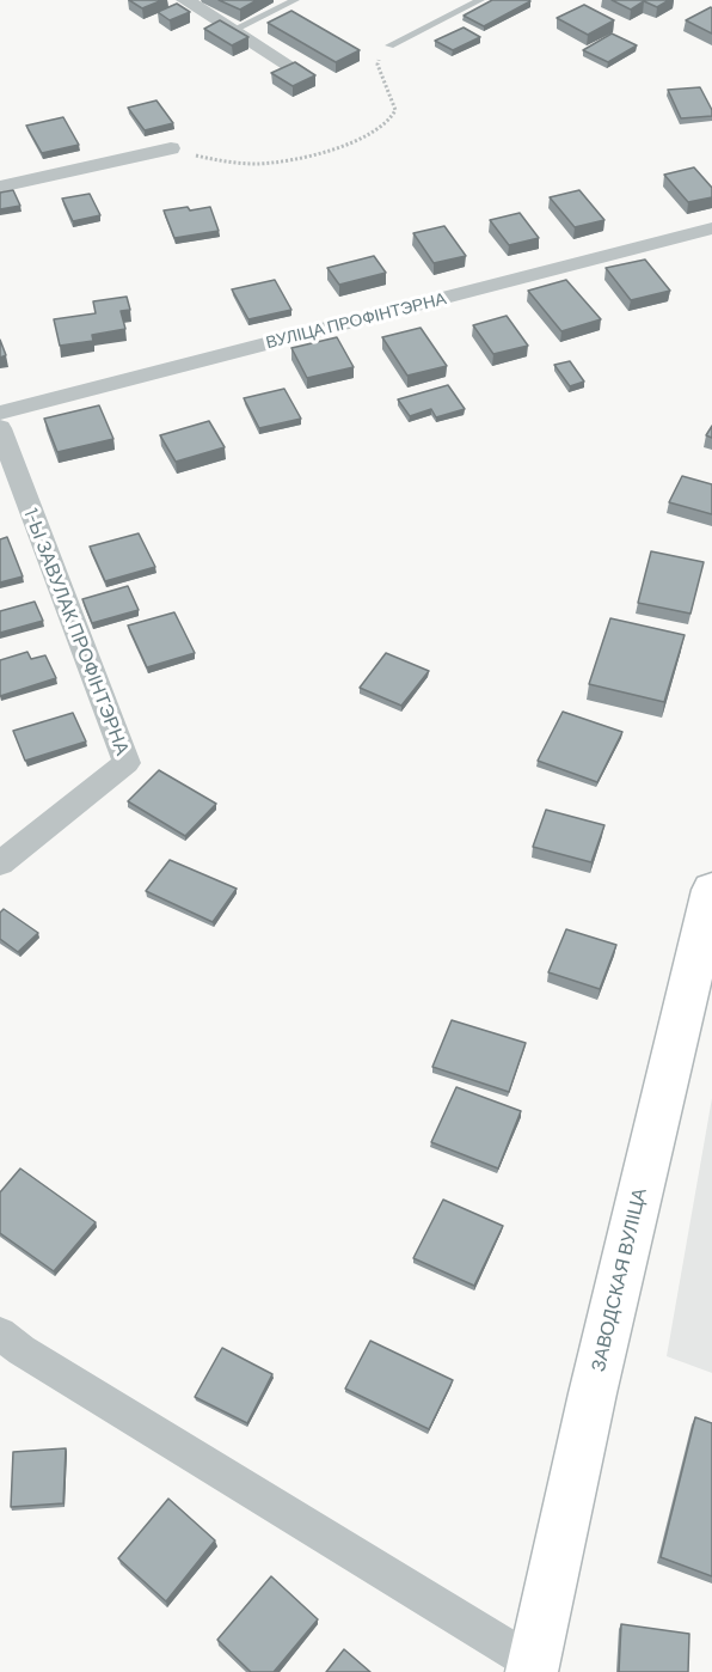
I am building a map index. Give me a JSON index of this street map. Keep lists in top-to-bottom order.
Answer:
{
  "streets": {
    "main road": ["ЗАВОДСКАЯ ВУЛІЦА"],
    "street": ["ВУЛІЦА ПРОФІНТЭРНА", "1-Ы ЗАВУЛАК ПРОФІНТЭРНА"]
  }
}
